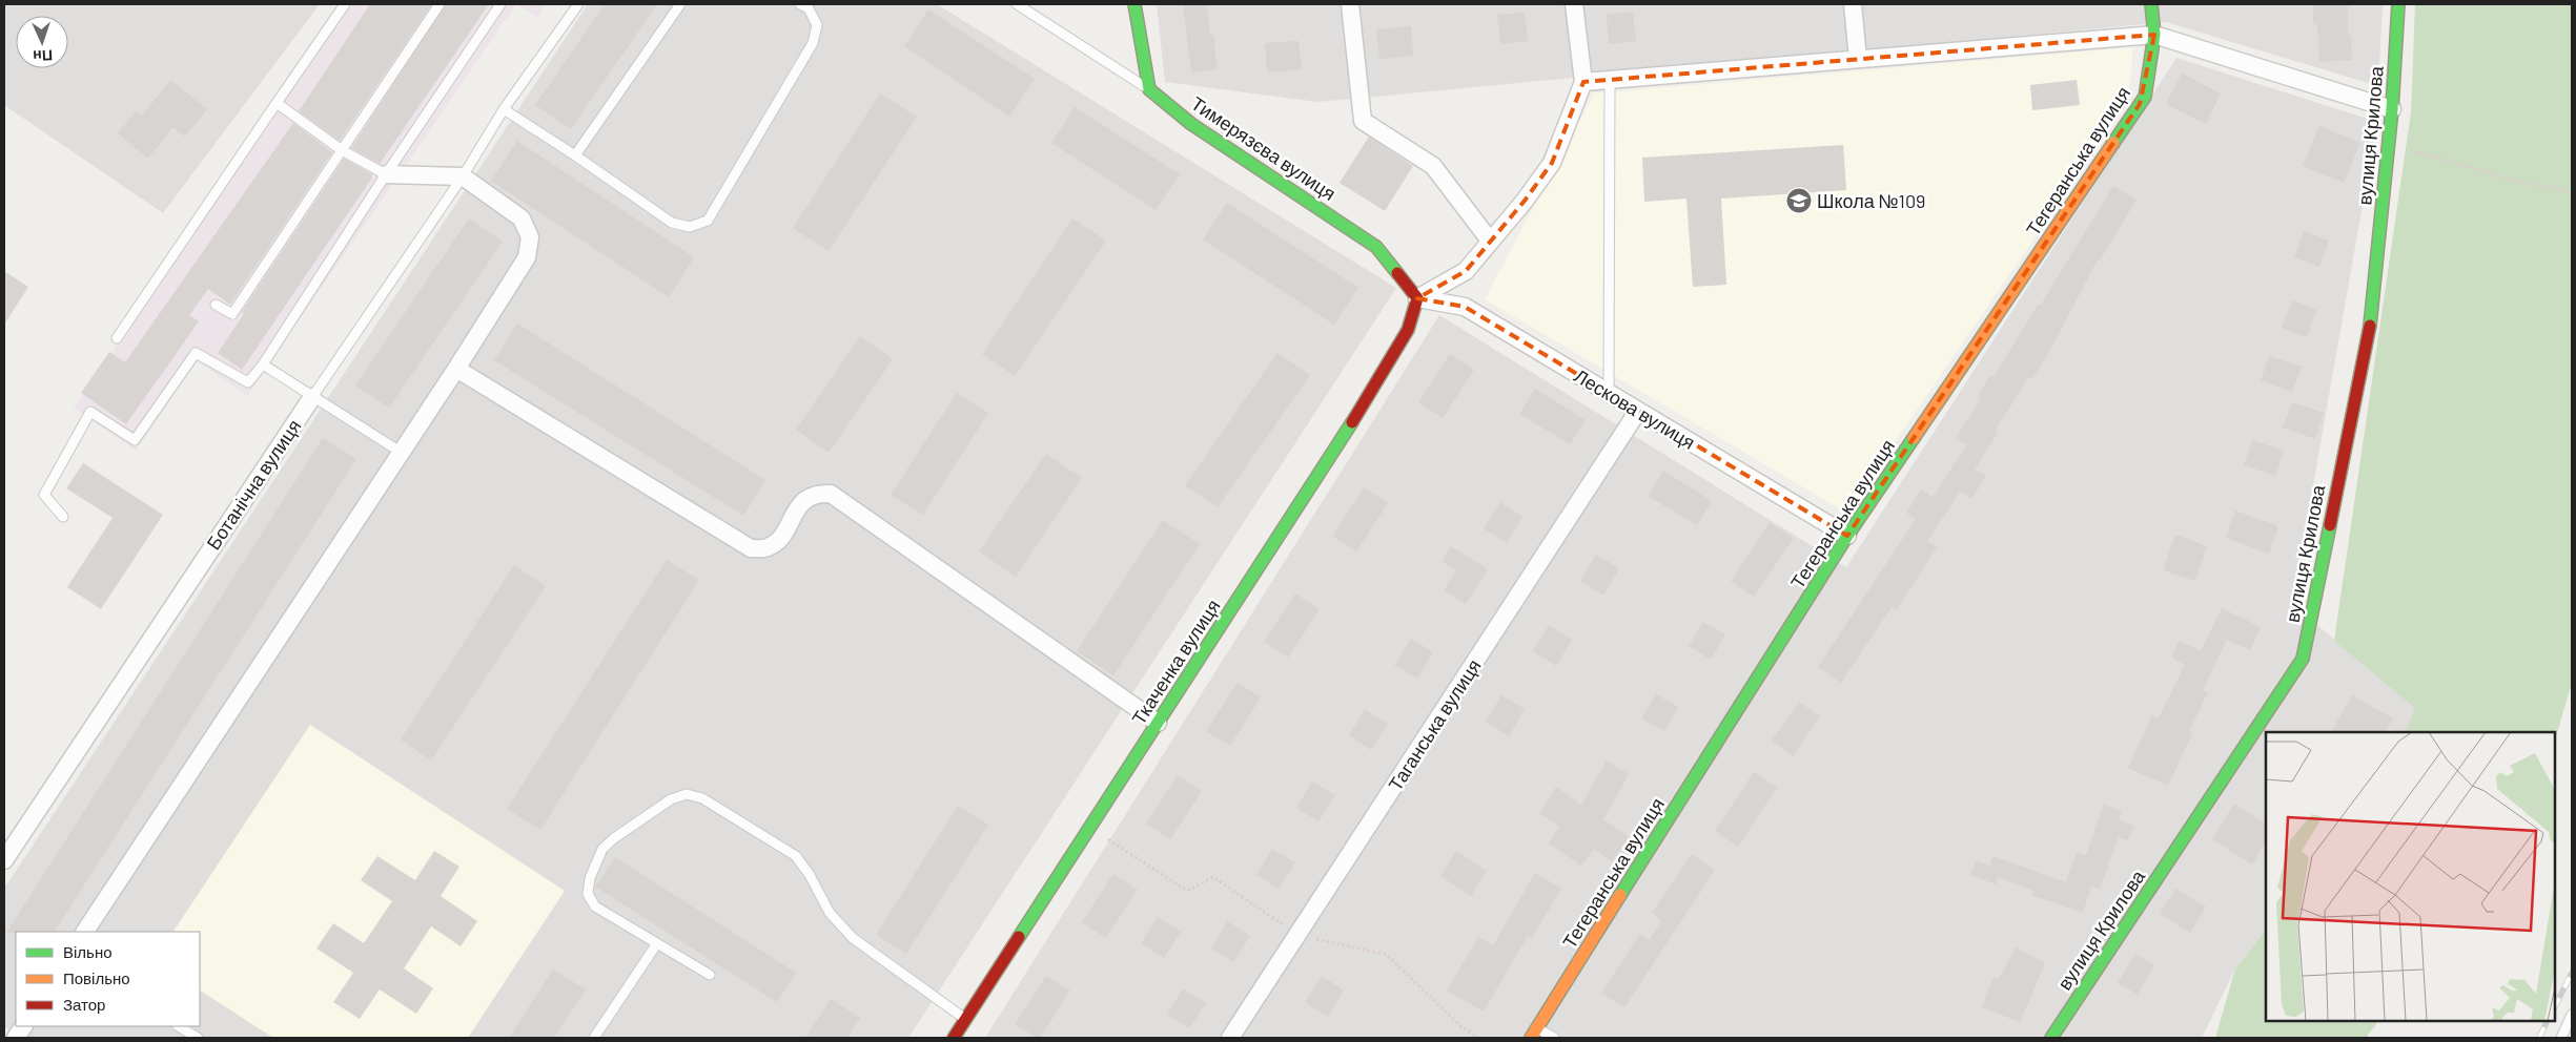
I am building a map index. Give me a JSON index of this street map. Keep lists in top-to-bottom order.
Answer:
{
  "streets": {
    "street": [
      "вулиця Крилова",
      "Тимерязєва вулиця",
      "Тегеранська вулиця",
      "Лескова вулиця",
      "Ботанічна вулиця",
      "Ткаченка вулиця",
      "Таганська вулиця"
    ]
  },
  "crossings": [
    ["Тимерязєва вулиця", "Лескова вулиця"],
    ["Тимерязєва вулиця", "Ткаченка вулиця"],
    ["Тегеранська вулиця", "Лескова вулиця"],
    ["Лескова вулиця", "Ткаченка вулиця"],
    ["Лескова вулиця", "Таганська вулиця"]
  ],
  "places": {
    "school or university": ["Школа №109"]
  },
  "legend": ["Вільно", "Повільно", "Затор"],
  "north": "bottom"
}
